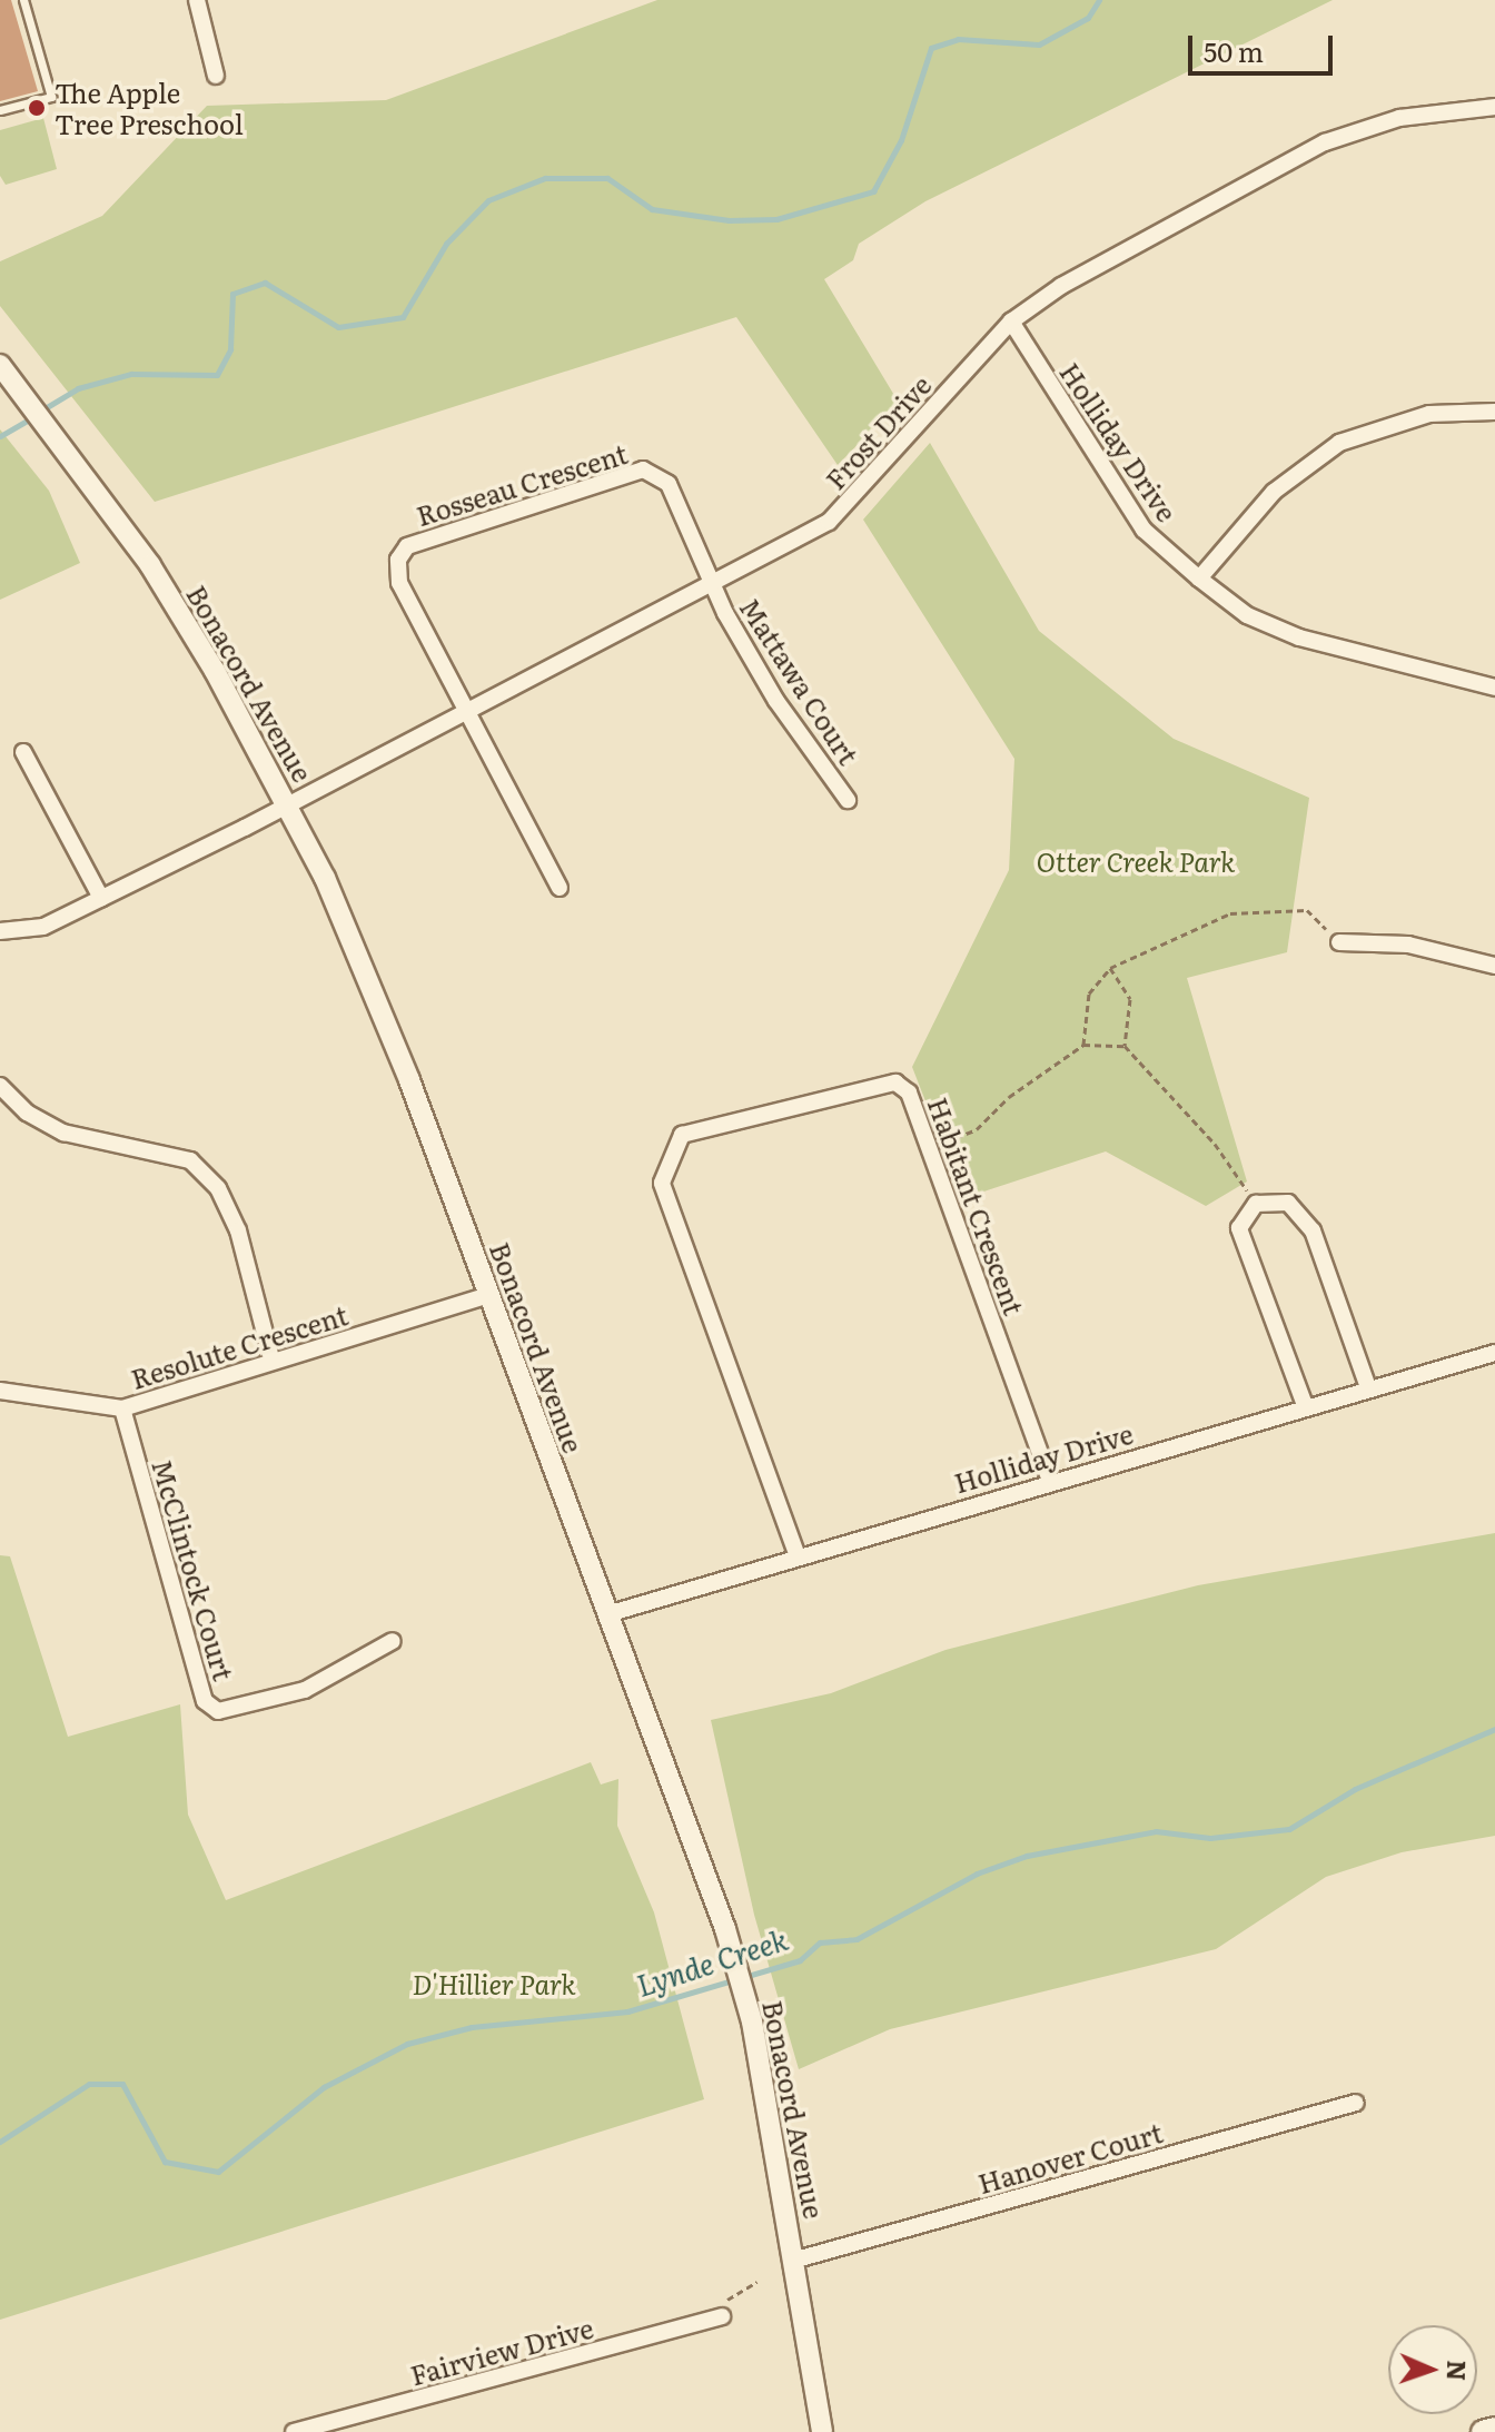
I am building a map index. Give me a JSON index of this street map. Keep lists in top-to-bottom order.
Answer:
{
  "streets": {
    "street": [
      "Frost Drive",
      "Holliday Drive",
      "Rosseau Crescent",
      "Mattawa Court",
      "Bonacord Avenue",
      "Habitant Crescent",
      "Resolute Crescent",
      "McClintock Court",
      "Hanover Court",
      "Fairview Drive"
    ]
  },
  "crossings": [
    ["Frost Drive", "Holliday Drive"],
    ["Frost Drive", "Rosseau Crescent"],
    ["Frost Drive", "Mattawa Court"],
    ["Frost Drive", "Bonacord Avenue"],
    ["Holliday Drive", "Bonacord Avenue"],
    ["Holliday Drive", "Habitant Crescent"],
    ["Rosseau Crescent", "Mattawa Court"],
    ["Bonacord Avenue", "Resolute Crescent"],
    ["Bonacord Avenue", "Hanover Court"],
    ["Resolute Crescent", "McClintock Court"]
  ],
  "water": ["Lynde Creek"],
  "parks": ["Otter Creek Park", "D'Hillier Park"],
  "places": ["The Apple Tree Preschool"],
  "scale_bar": "50 m",
  "north": "right"
}
